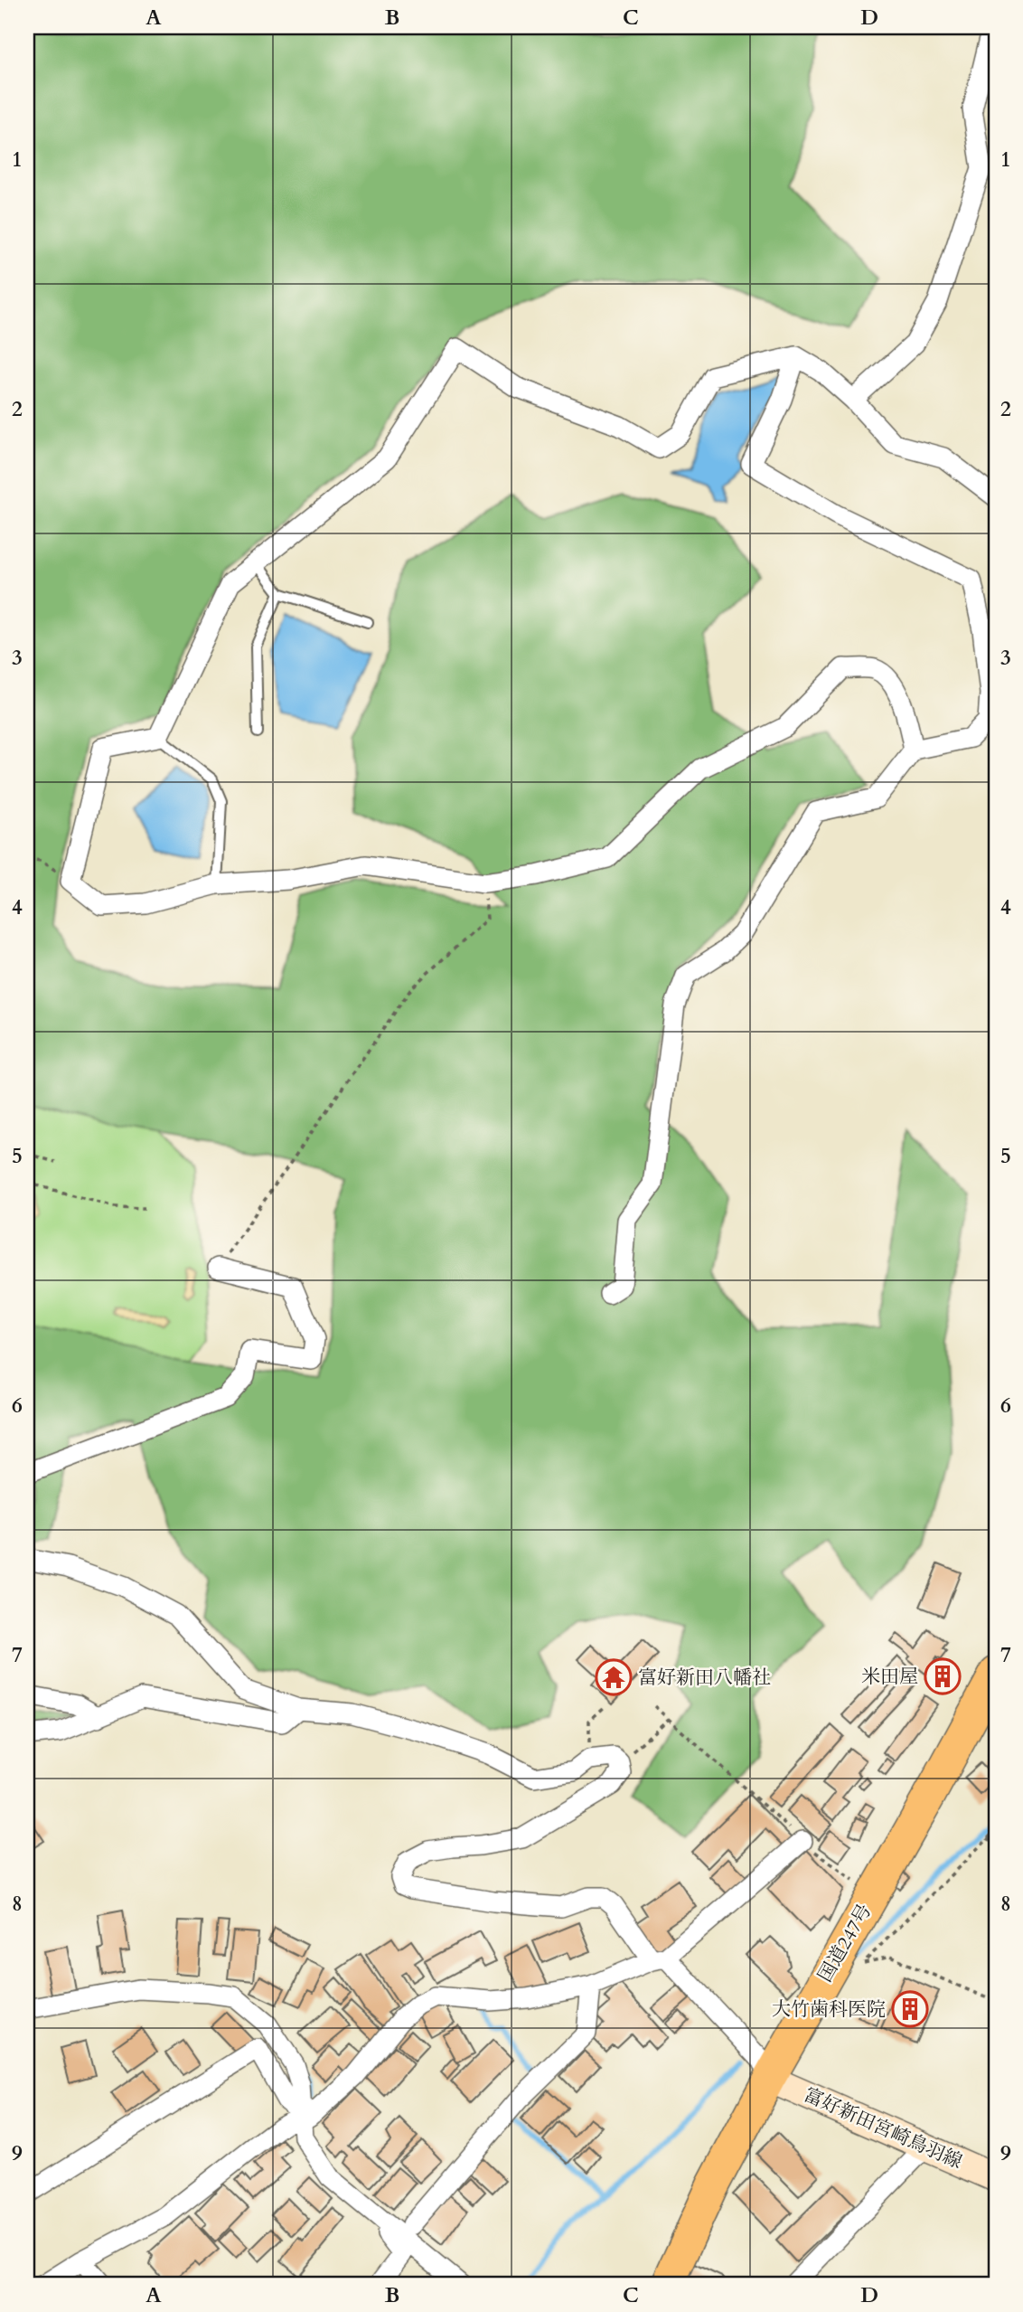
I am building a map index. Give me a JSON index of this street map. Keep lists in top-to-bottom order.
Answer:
{
  "streets": {
    "highway": ["国道247号"],
    "main road": ["富好新田宮崎鳥羽線"]
  },
  "crossings": [
    ["国道247号", "富好新田宮崎鳥羽線"]
  ],
  "places": {
    "building": ["米田屋", "大竹歯科医院"],
    "temple": ["富好新田八幡社"]
  },
  "grid": {
    "columns": [
      "A",
      "B",
      "C",
      "D"
    ],
    "rows": [
      "1",
      "2",
      "3",
      "4",
      "5",
      "6",
      "7",
      "8",
      "9"
    ]
  }
}
